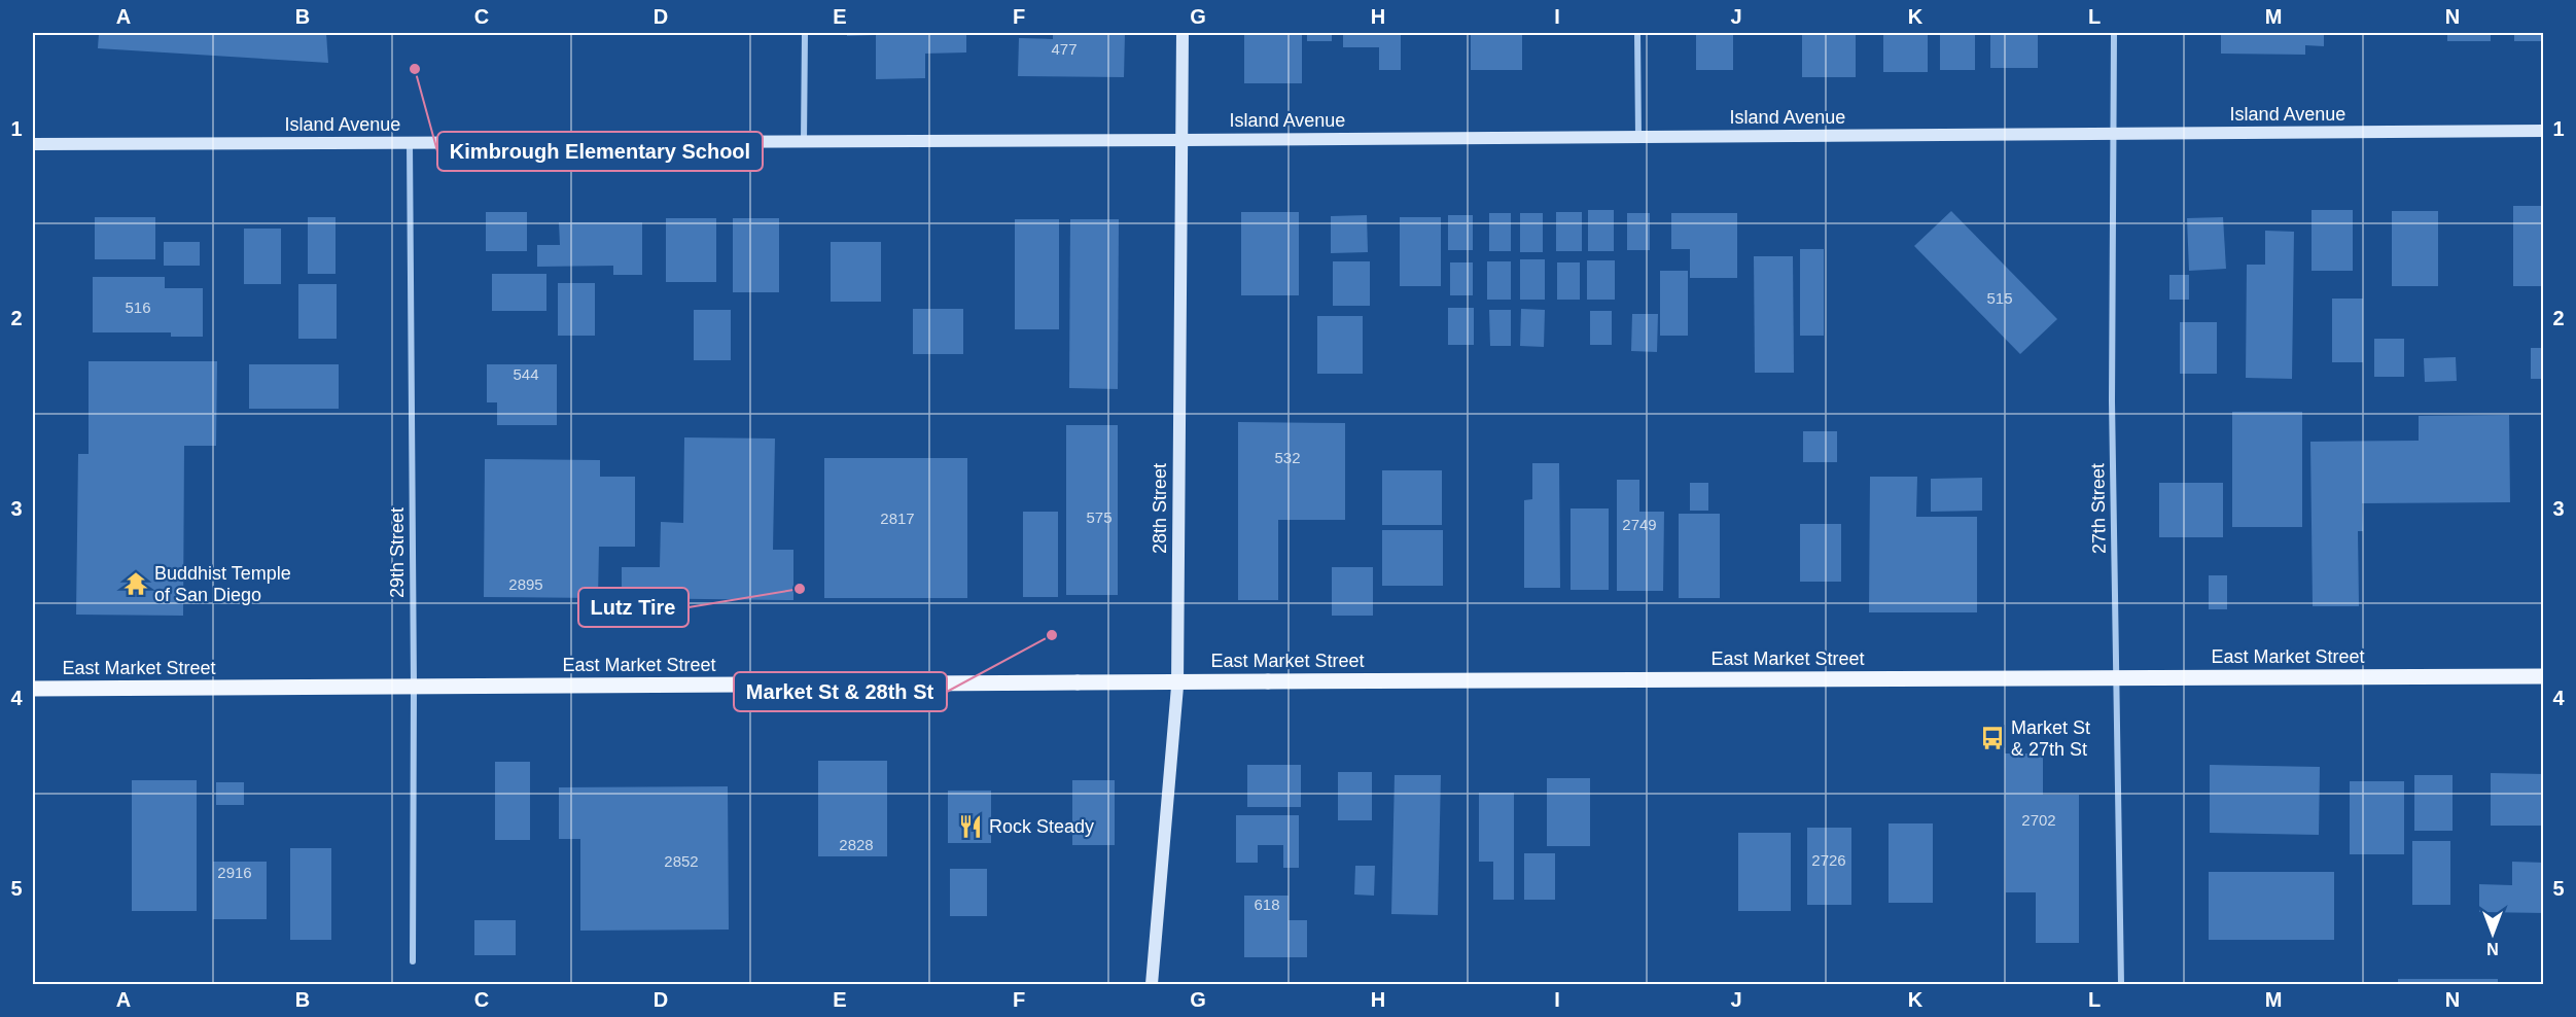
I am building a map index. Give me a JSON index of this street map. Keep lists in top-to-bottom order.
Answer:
{
  "streets": {
    "main road": ["East Market Street"],
    "street": [
      "Island Avenue",
      "28th Street",
      "27th Street",
      "29th Street"
    ]
  },
  "crossings": [
    ["Island Avenue", "28th Street"],
    ["Island Avenue", "27th Street"],
    ["Island Avenue", "29th Street"],
    ["27th Street", "East Market Street"],
    ["29th Street", "East Market Street"]
  ],
  "places": {
    "other": ["Kimbrough Elementary School", "Lutz Tire", "Market St & 28th St"],
    "temple": ["Buddhist Temple of San Diego"],
    "bus stop": ["Market St & 27th St"],
    "restaurant": ["Rock Steady"]
  },
  "house_numbers": [
    "477",
    "515",
    "516",
    "544",
    "532",
    "575",
    "2817",
    "2749",
    "2895",
    "2702",
    "2828",
    "2726",
    "2852",
    "2916",
    "618"
  ],
  "north": "bottom",
  "grid": {
    "columns": [
      "A",
      "B",
      "C",
      "D",
      "E",
      "F",
      "G",
      "H",
      "I",
      "J",
      "K",
      "L",
      "M",
      "N"
    ],
    "rows": [
      "1",
      "2",
      "3",
      "4",
      "5"
    ]
  }
}
